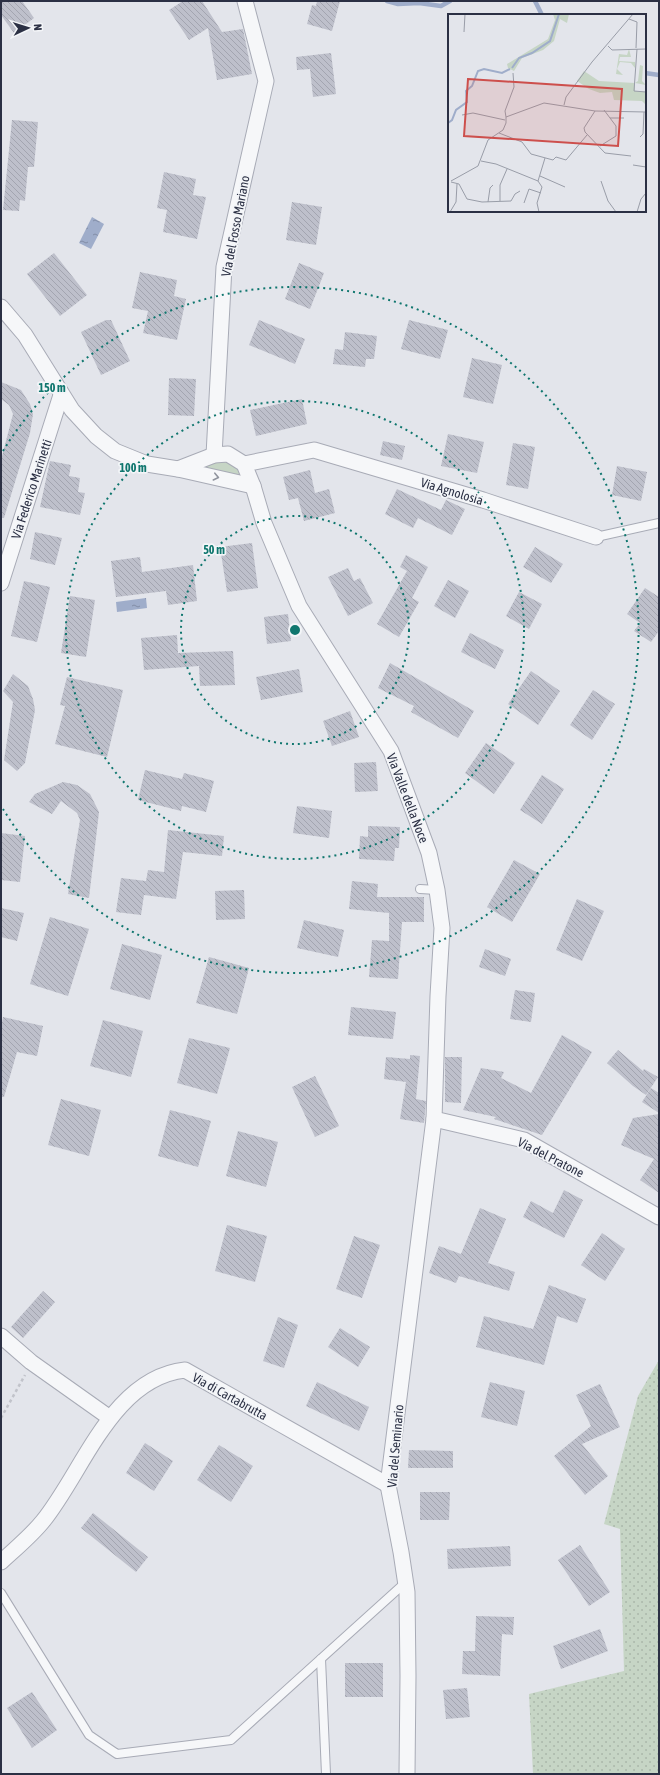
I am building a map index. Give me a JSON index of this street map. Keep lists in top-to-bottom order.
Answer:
{
  "streets": {
    "street": [
      "Via del Fosso Mariano",
      "Via Federico Marinetti",
      "Via Agnolosia",
      "Via Valle della Noce",
      "Via del Pratone",
      "Via di Cartabrutta",
      "Via del Seminario"
    ]
  },
  "crossings": [
    ["Via Agnolosia", "Via Valle della Noce"],
    ["Via Valle della Noce", "Via del Pratone"],
    ["Via Valle della Noce", "Via del Seminario"],
    ["Via del Pratone", "Via del Seminario"],
    ["Via di Cartabrutta", "Via del Seminario"]
  ],
  "north": "right",
  "rings": ["150 m", "100 m", "50 m"]
}
